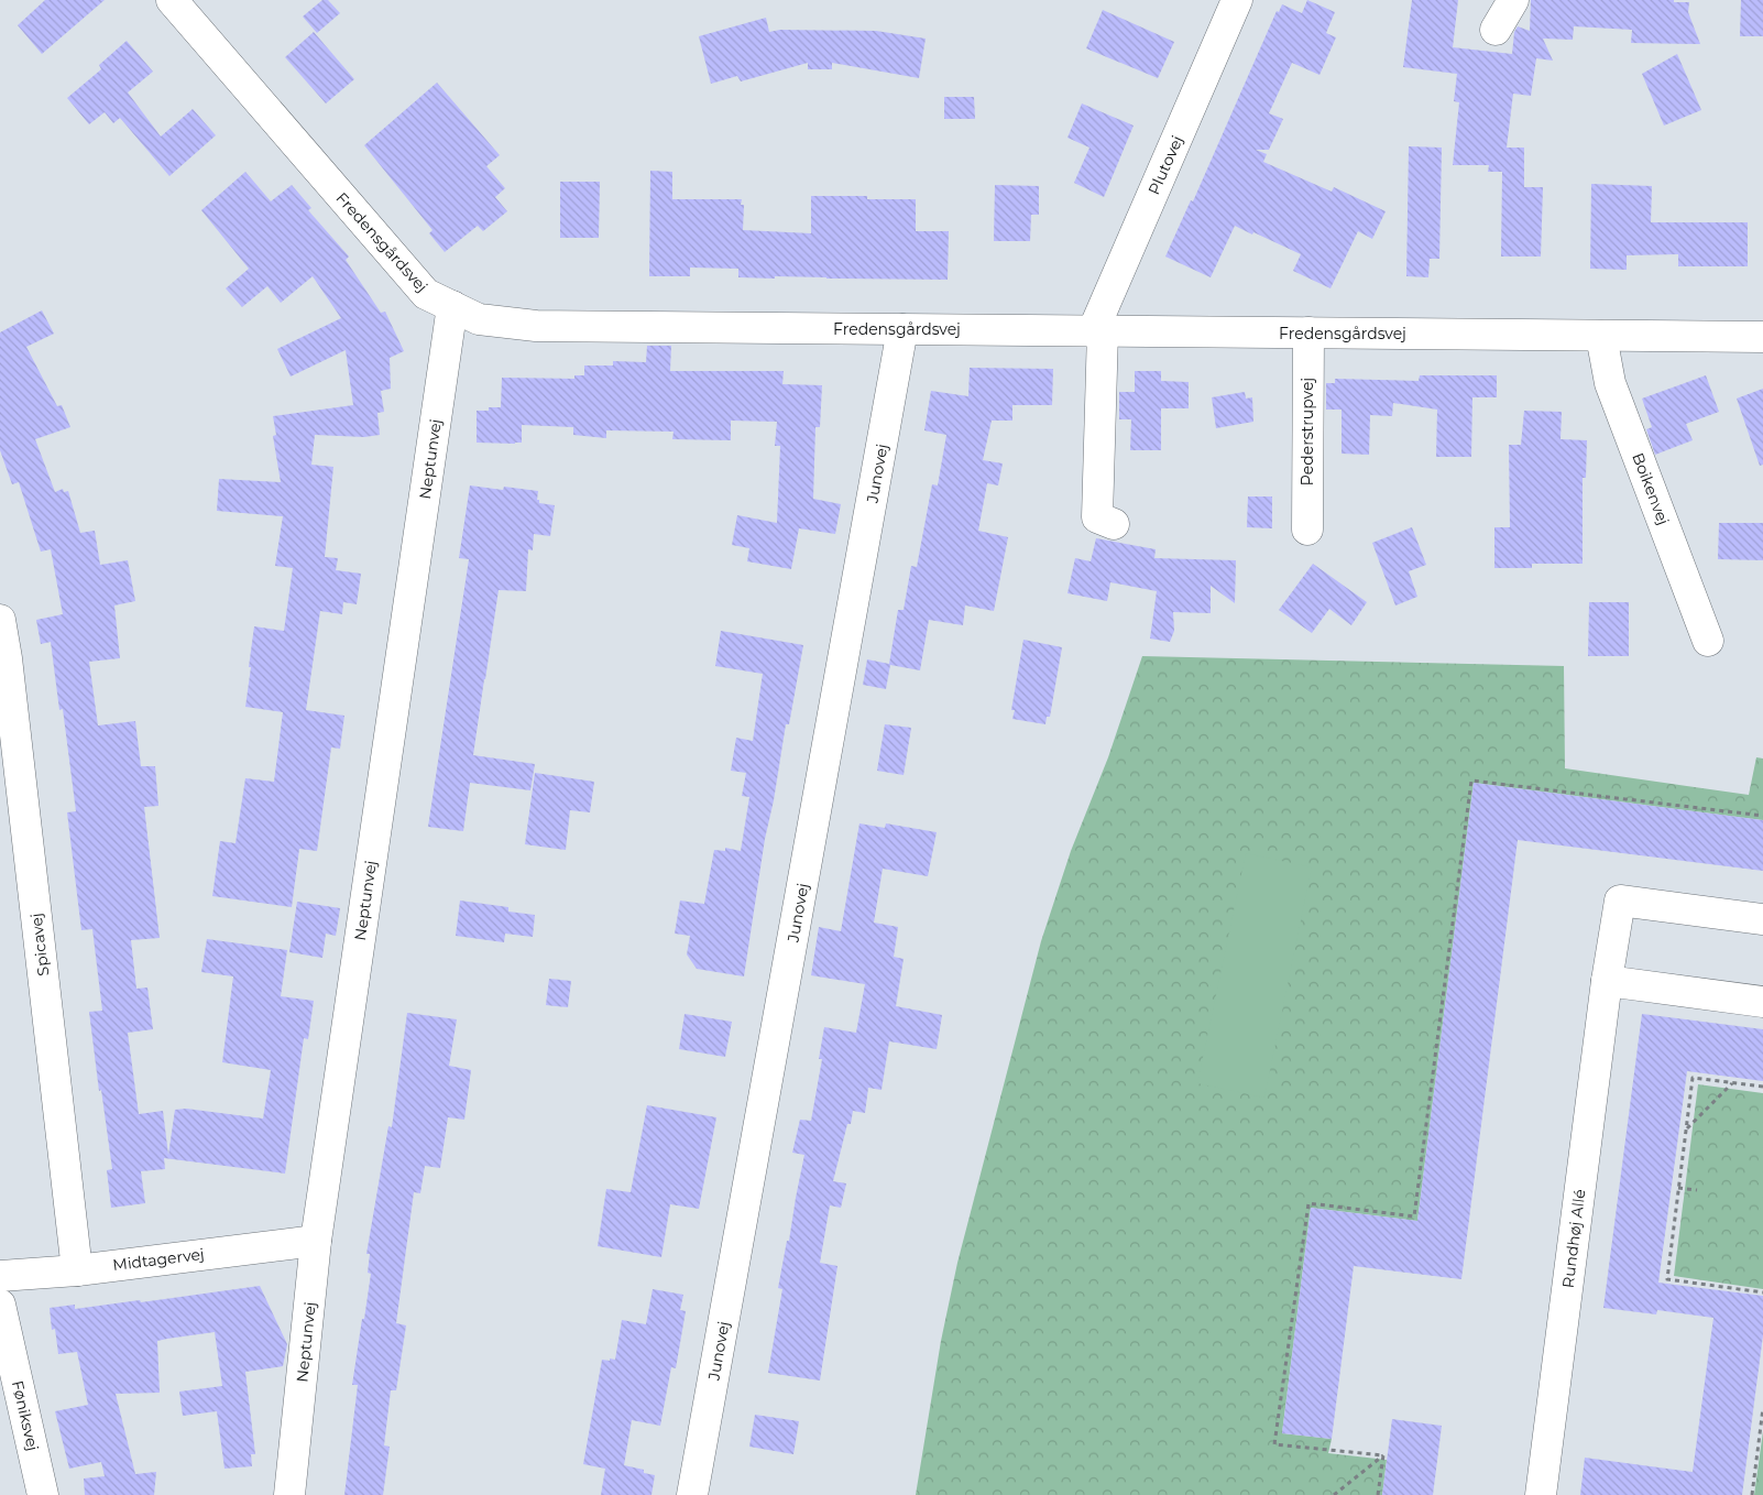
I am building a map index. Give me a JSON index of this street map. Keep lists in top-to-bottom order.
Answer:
{
  "streets": {
    "street": [
      "Plutovej",
      "Fredensgårdsvej",
      "Pederstrupvej",
      "Neptunvej",
      "Junovej",
      "Boikenvej",
      "Spicavej",
      "Rundhøj Allé",
      "Midtagervej",
      "Føniksvej"
    ]
  },
  "crossings": [
    ["Plutovej", "Fredensgårdsvej"],
    ["Fredensgårdsvej", "Pederstrupvej"],
    ["Fredensgårdsvej", "Neptunvej"],
    ["Fredensgårdsvej", "Junovej"],
    ["Fredensgårdsvej", "Boikenvej"],
    ["Neptunvej", "Midtagervej"],
    ["Spicavej", "Midtagervej"]
  ]
}
